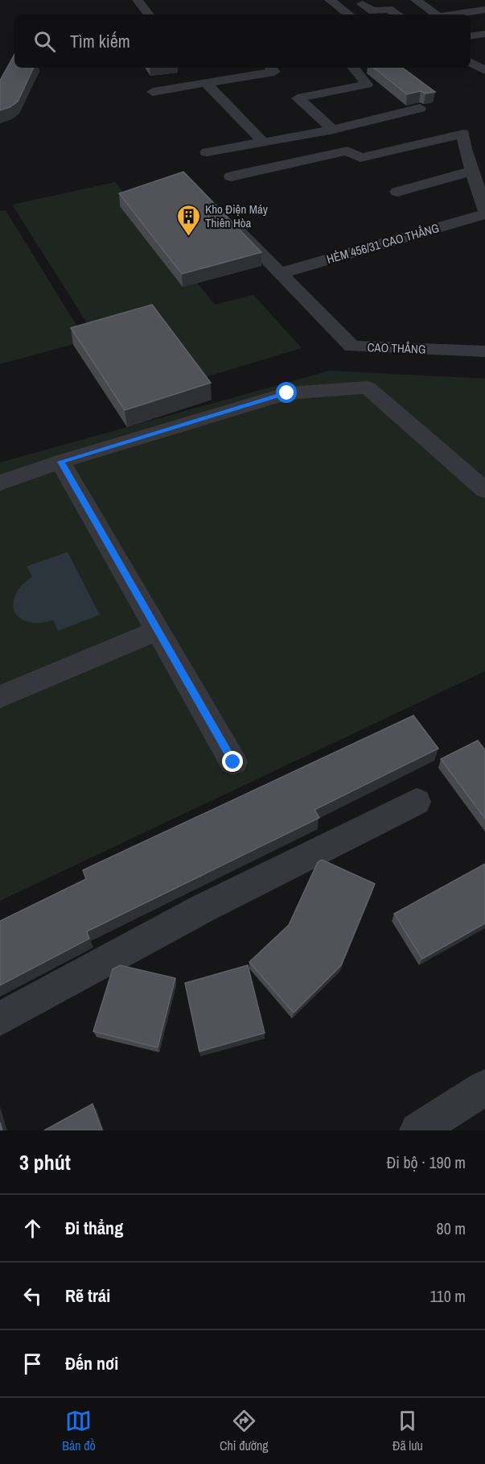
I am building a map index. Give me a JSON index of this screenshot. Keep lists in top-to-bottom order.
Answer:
{
  "streets": {
    "street": ["HẺM 456/31 CAO THẮNG", "CAO THẮNG"]
  },
  "crossings": [
    ["HẺM 456/31 CAO THẮNG", "CAO THẮNG"]
  ],
  "places": {
    "building": ["Kho Điện Máy Thiên Hòa"]
  },
  "page": {
    "search": "Tìm kiếm",
    "heading": ["3 phút", "Đi bộ · 190 m"],
    "list": [
      ["Đi thẳng", "80 m"],
      ["Rẽ trái", "110 m"],
      "Đến nơi"
    ],
    "nav": ["Bản đồ", "Chỉ đường", "Đã lưu"]
  }
}
